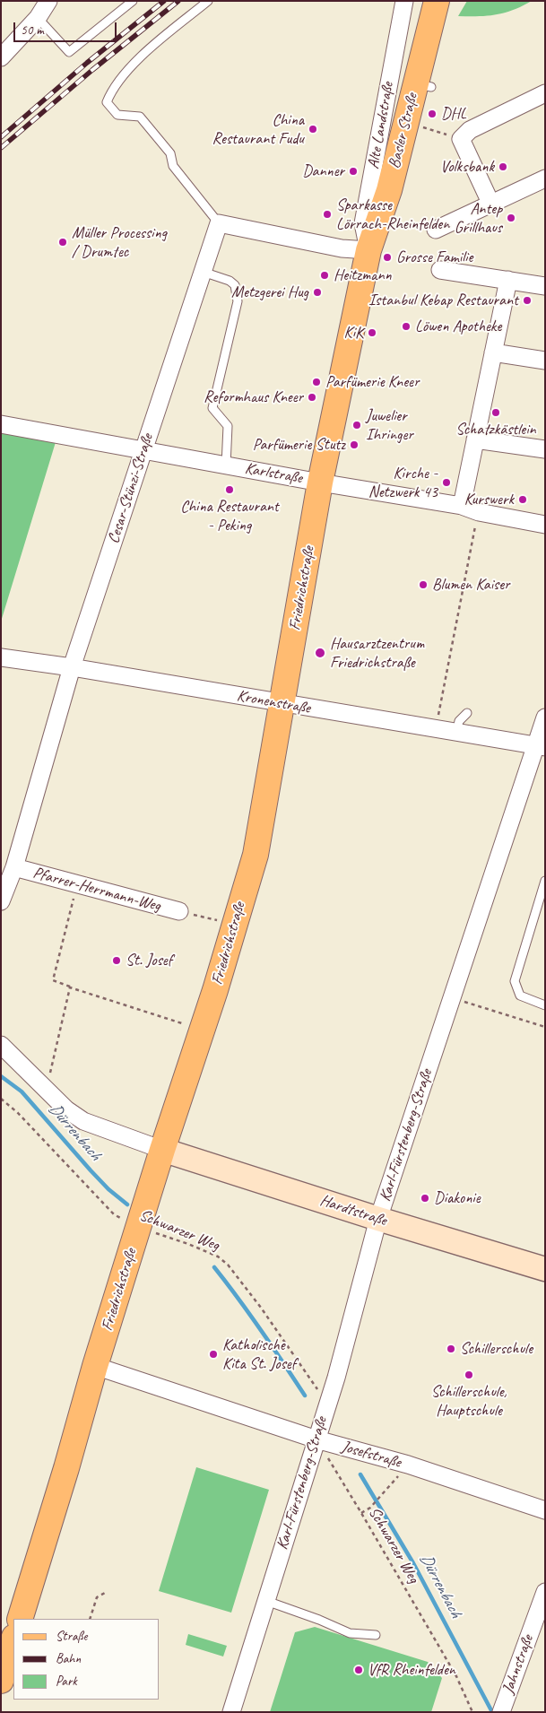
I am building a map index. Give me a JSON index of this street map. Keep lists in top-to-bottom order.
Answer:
{
  "streets": {
    "main road": ["Basler Straße", "Friedrichstraße"],
    "street": [
      "Alte Landstraße",
      "Karlstraße",
      "Cesar-Stünzi-Straße",
      "Kronenstraße",
      "Pfarrer-Herrmann-Weg",
      "Karl-Fürstenberg-Straße",
      "Hardtstraße",
      "Josefstraße",
      "Jahnstraße"
    ],
    "path": ["Schwarzer Weg"]
  },
  "crossings": [
    ["Alte Landstraße", "Basler Straße"],
    ["Alte Landstraße", "Friedrichstraße"],
    ["Basler Straße", "Friedrichstraße"],
    ["Karlstraße", "Cesar-Stünzi-Straße"],
    ["Karlstraße", "Friedrichstraße"],
    ["Cesar-Stünzi-Straße", "Kronenstraße"],
    ["Cesar-Stünzi-Straße", "Pfarrer-Herrmann-Weg"],
    ["Friedrichstraße", "Kronenstraße"],
    ["Friedrichstraße", "Hardtstraße"],
    ["Friedrichstraße", "Schwarzer Weg"],
    ["Friedrichstraße", "Josefstraße"],
    ["Kronenstraße", "Karl-Fürstenberg-Straße"],
    ["Karl-Fürstenberg-Straße", "Hardtstraße"],
    ["Karl-Fürstenberg-Straße", "Schwarzer Weg"],
    ["Karl-Fürstenberg-Straße", "Josefstraße"],
    ["Schwarzer Weg", "Josefstraße"]
  ],
  "water": ["Dürrenbach"],
  "places": [
    "DHL",
    "China Restaurant Fudu",
    "Volksbank",
    "Danner",
    "Sparkasse Lörrach-Rheinfelden",
    "Antep Grillhaus",
    "Müller Processing / Drumtec",
    "Grosse Familie",
    "Heitzmann",
    "Metzgerei Hug",
    "Istanbul Kebap Restaurant",
    "Löwen Apotheke",
    "KiK",
    "Parfümerie Kneer",
    "Reformhaus Kneer",
    "Schatzkästlein",
    "Juwelier Ihringer",
    "Parfümerie Stutz",
    "Kirche - Netzwerk 43",
    "China Restaurant - Peking",
    "Kurswerk",
    "Blumen Kaiser",
    "Hausarztzentrum Friedrichstraße",
    "St. Josef",
    "Diakonie",
    "Schillerschule",
    "Katholische Kita St. Josef",
    "Schillerschule, Hauptschule",
    "VfR Rheinfelden"
  ],
  "legend": ["Straße", "Bahn", "Park"],
  "scale_bar": "50 m"
}
